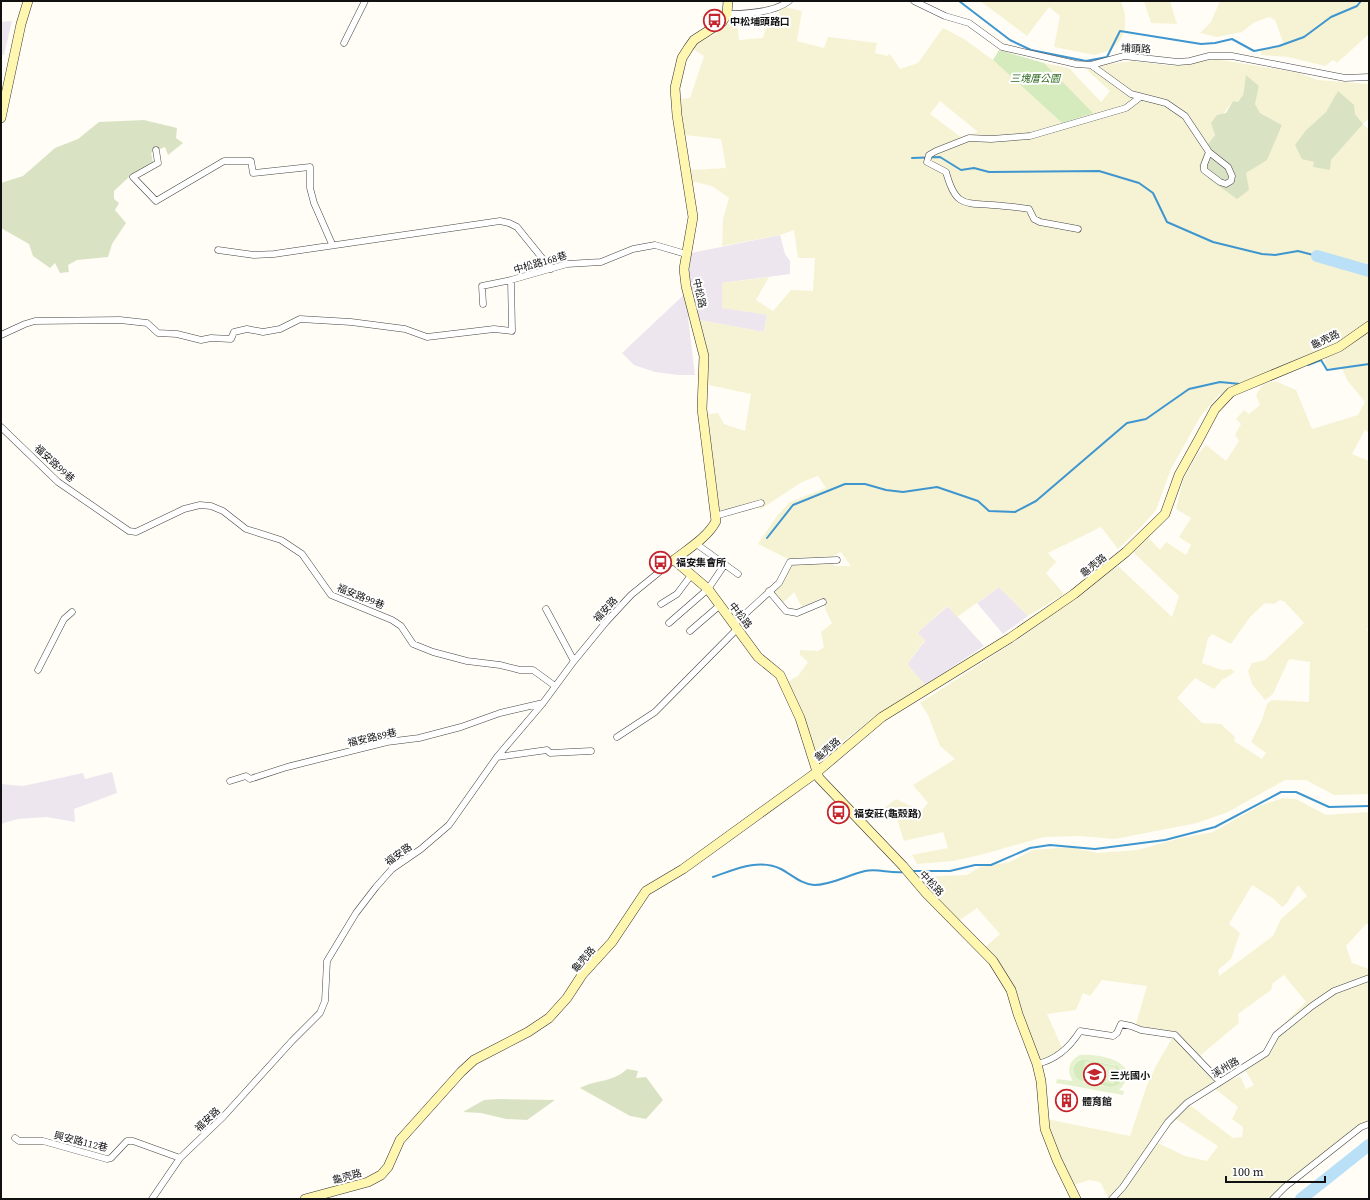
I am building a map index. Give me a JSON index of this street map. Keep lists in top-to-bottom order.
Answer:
{
  "streets": {
    "street": [
      "埔頭路",
      "中松路168巷",
      "中松路",
      "龜壳路",
      "福安路99巷",
      "福安路",
      "福安路89巷",
      "溪州路",
      "興安路112巷"
    ]
  },
  "crossings": [
    ["中松路168巷", "中松路"],
    ["中松路", "龜壳路"],
    ["中松路", "福安路"],
    ["福安路99巷", "福安路"],
    ["福安路", "福安路89巷"],
    ["福安路", "興安路112巷"]
  ],
  "parks": ["三塊厝公園"],
  "places": {
    "bus stop": ["中松埔頭路口", "福安集會所", "福安莊(龜殼路)"],
    "school or university": ["三光國小"],
    "building": ["體育館"]
  },
  "scale_bar": "100 m"
}
